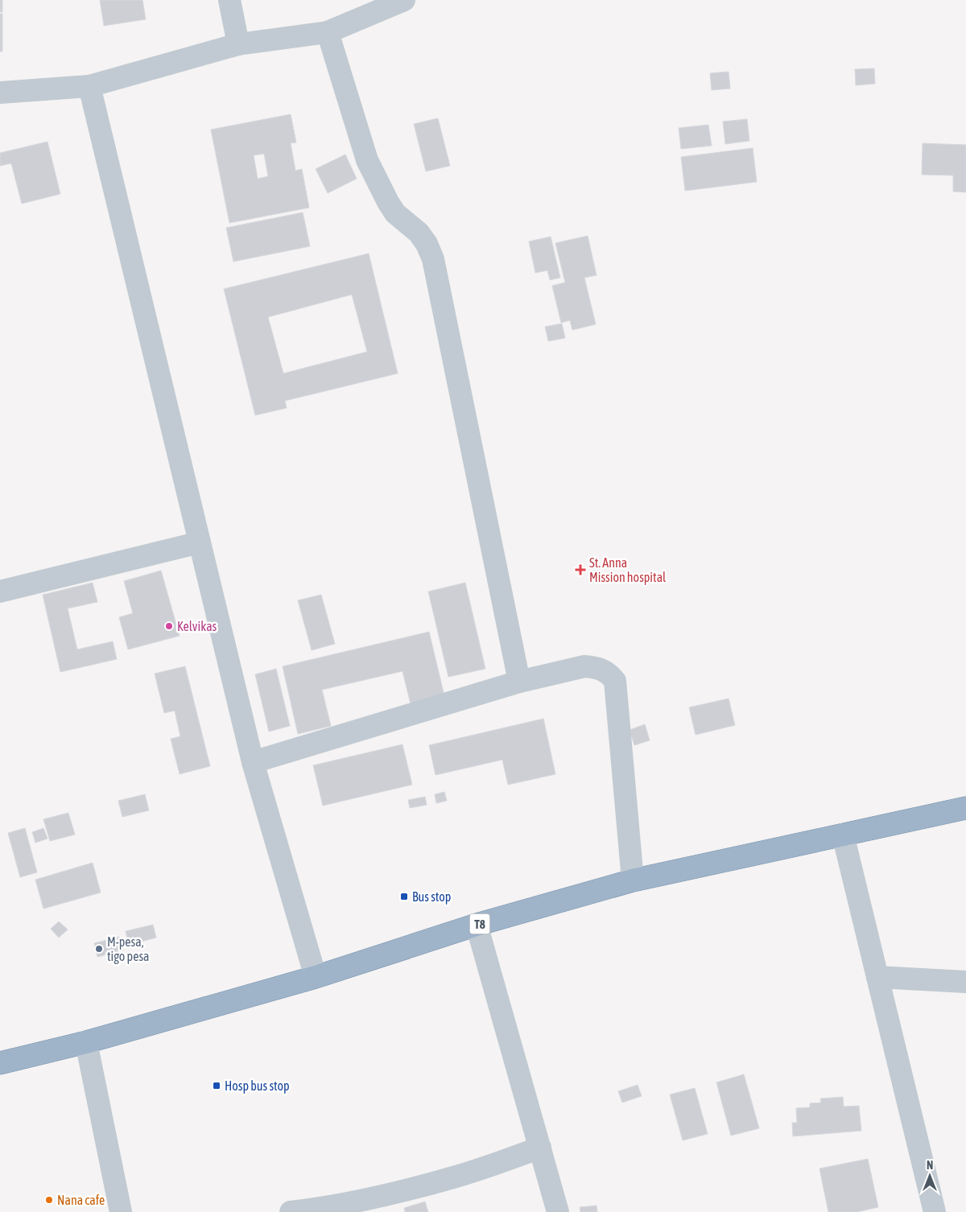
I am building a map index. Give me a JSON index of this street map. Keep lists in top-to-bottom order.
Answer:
{
  "streets": {
    "highway": ["T8"]
  },
  "places": {
    "health": ["St. Anna Mission hospital"],
    "other": ["Kelvikas", "M-pesa, tigo pesa", "Nana cafe"],
    "transit": ["Bus stop", "Hosp bus stop"]
  },
  "north": "top"
}
